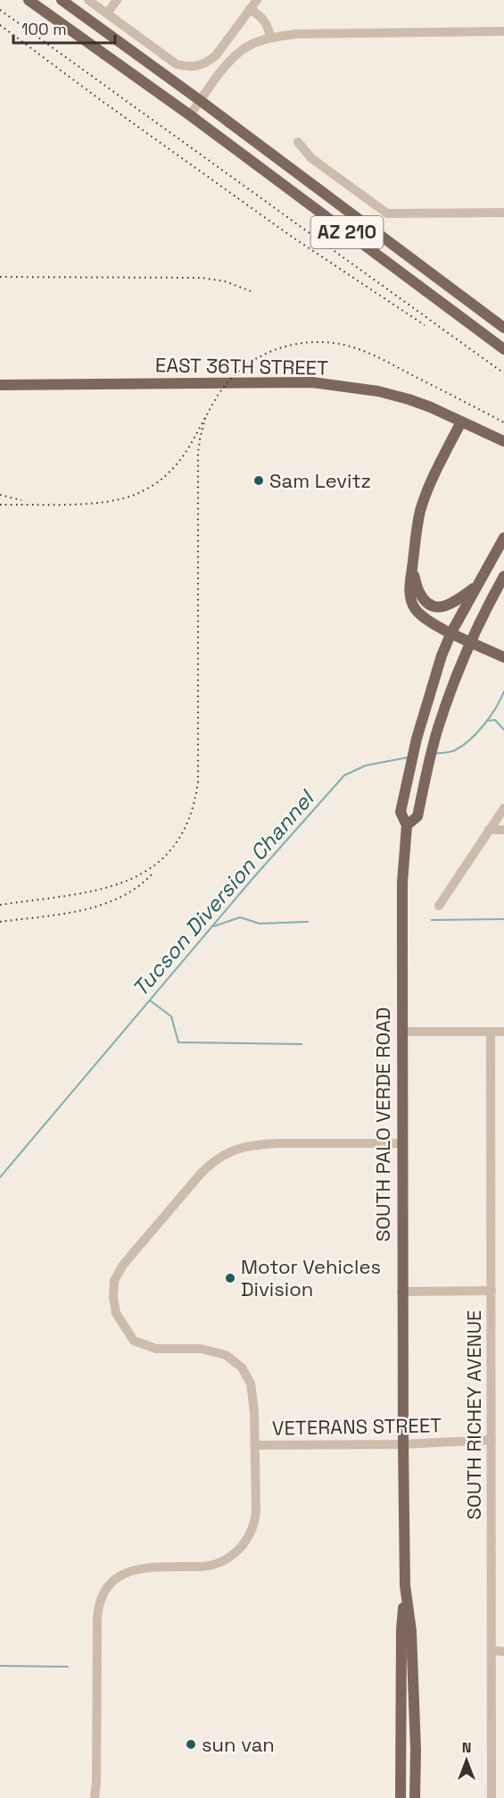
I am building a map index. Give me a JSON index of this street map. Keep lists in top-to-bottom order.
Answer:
{
  "streets": {
    "main road": ["AZ 210", "EAST 36TH STREET", "SOUTH PALO VERDE ROAD"],
    "street": ["SOUTH RICHEY AVENUE", "VETERANS STREET"]
  },
  "crossings": [
    ["SOUTH PALO VERDE ROAD", "VETERANS STREET"],
    ["SOUTH RICHEY AVENUE", "VETERANS STREET"]
  ],
  "water": ["Tucson Diversion Channel"],
  "places": ["Sam Levitz", "Motor Vehicles Division", "sun van"],
  "scale_bar": "100 m",
  "north": "top"
}
